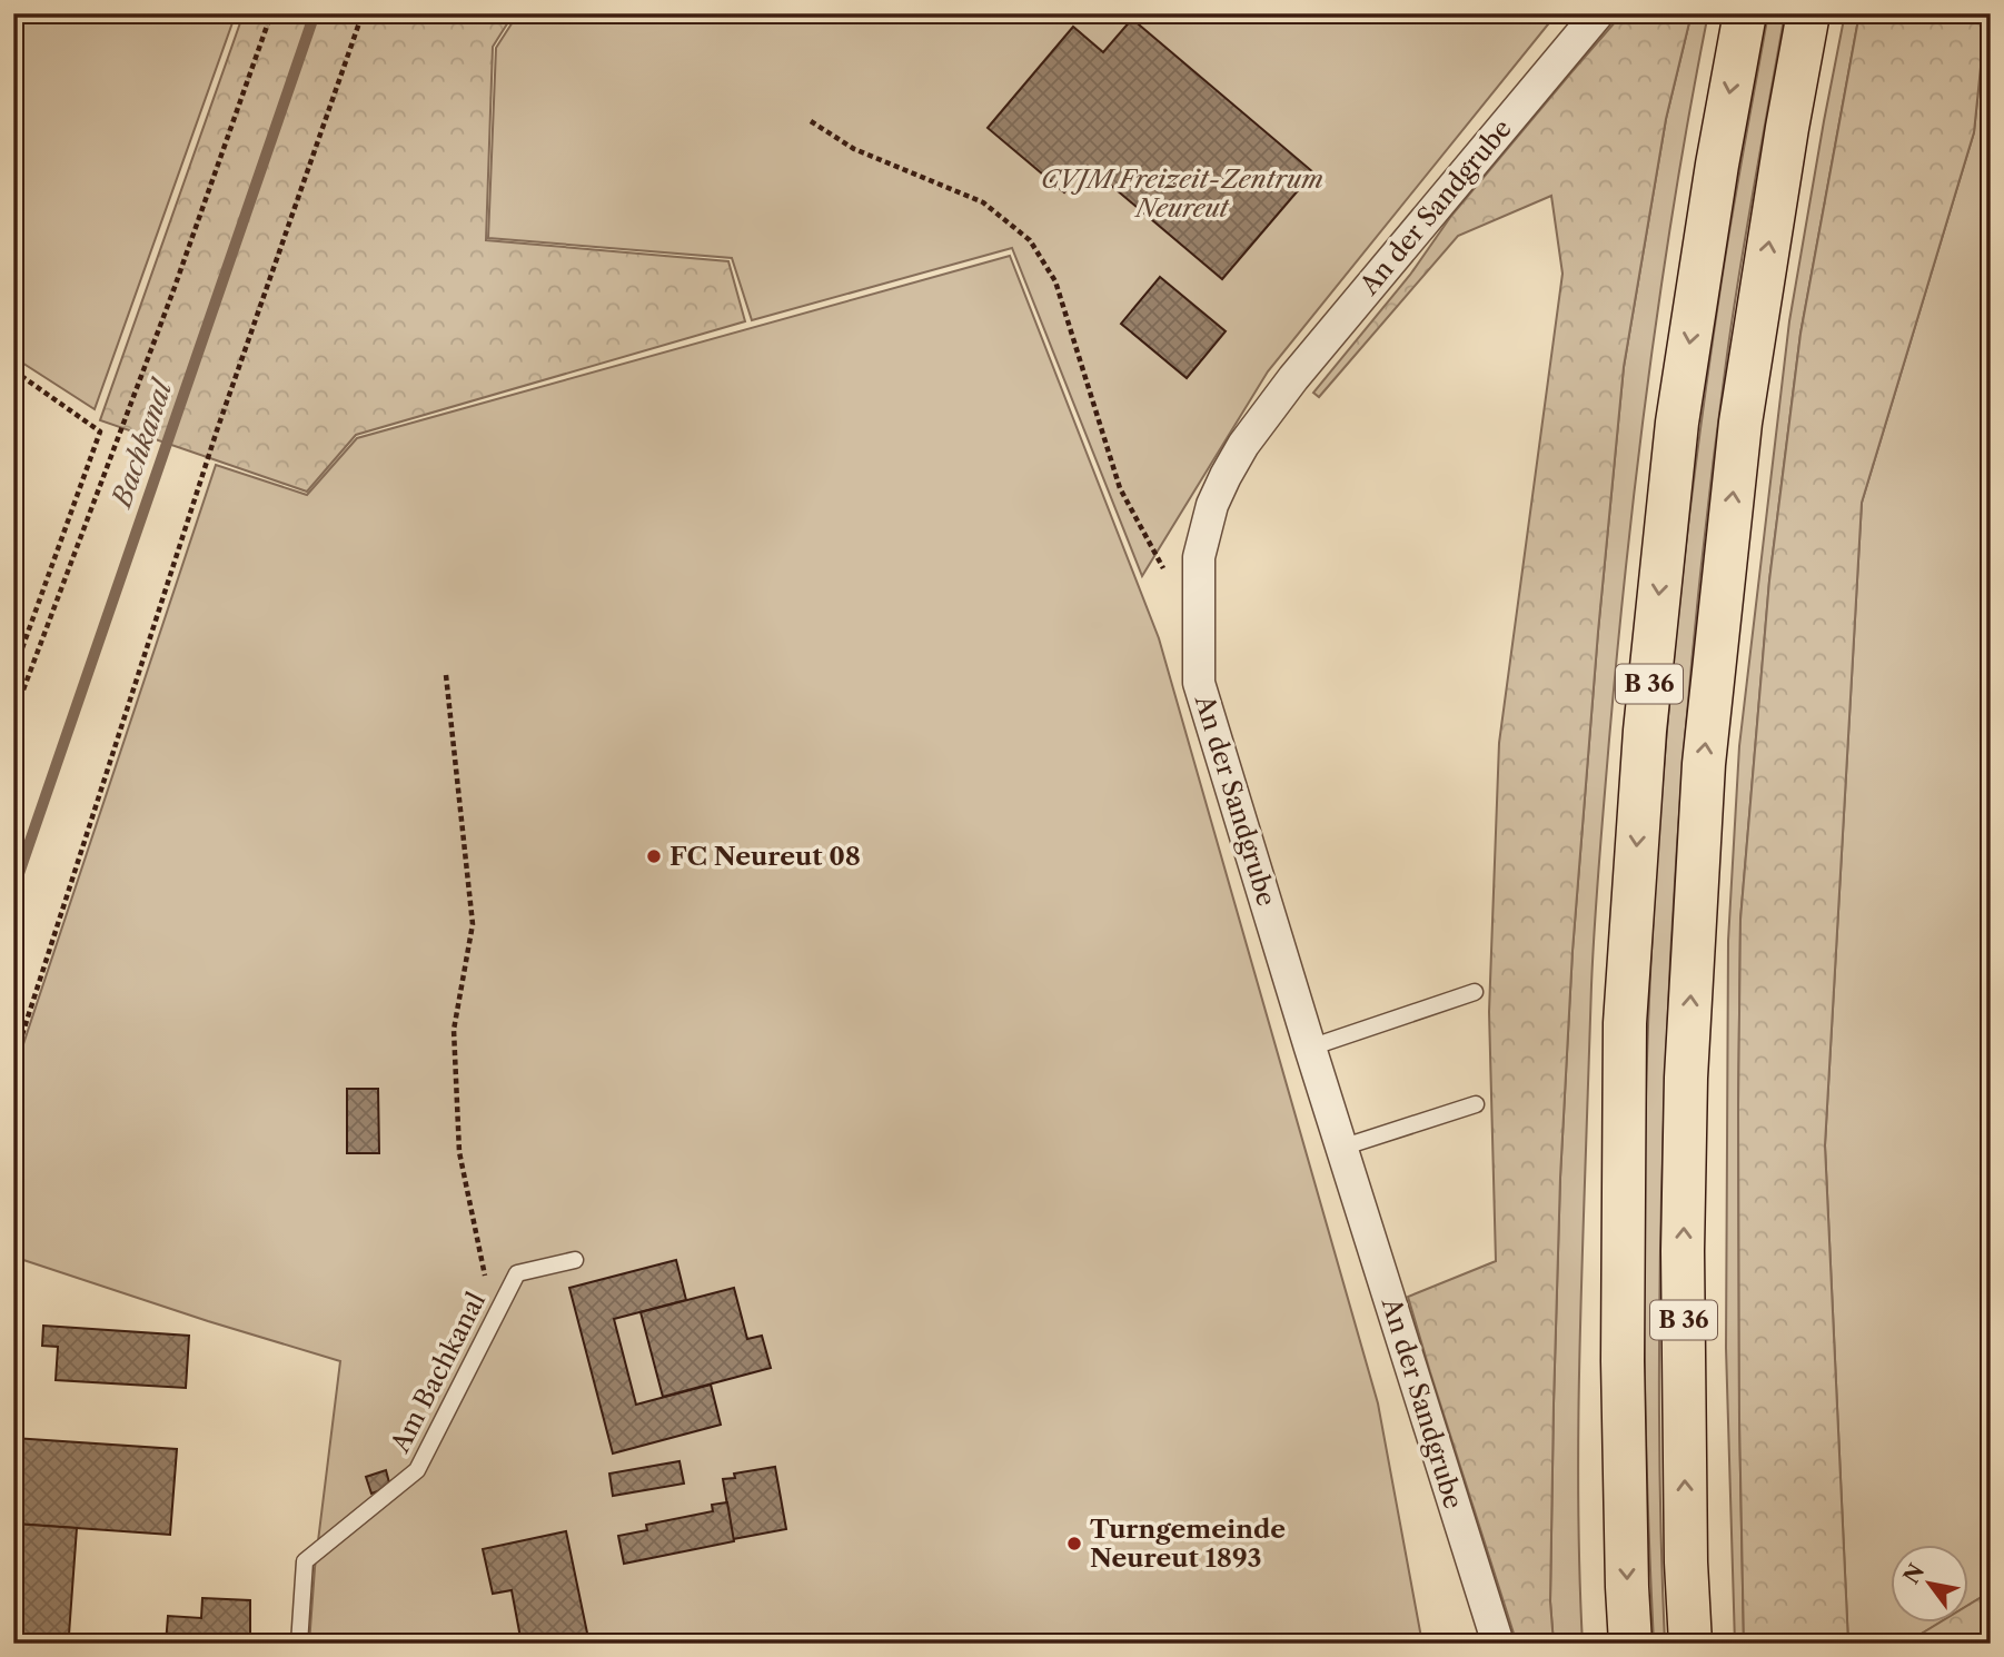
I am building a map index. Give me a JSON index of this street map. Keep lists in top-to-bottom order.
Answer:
{
  "streets": {
    "highway": ["B 36"],
    "street": ["An der Sandgrube"],
    "lane": ["Am Bachkanal"]
  },
  "water": ["Bachkanal"],
  "parks": ["CVJM Freizeit-Zentrum Neureut"],
  "places": ["FC Neureut 08", "Turngemeinde Neureut 1893"],
  "north": "top left"
}
